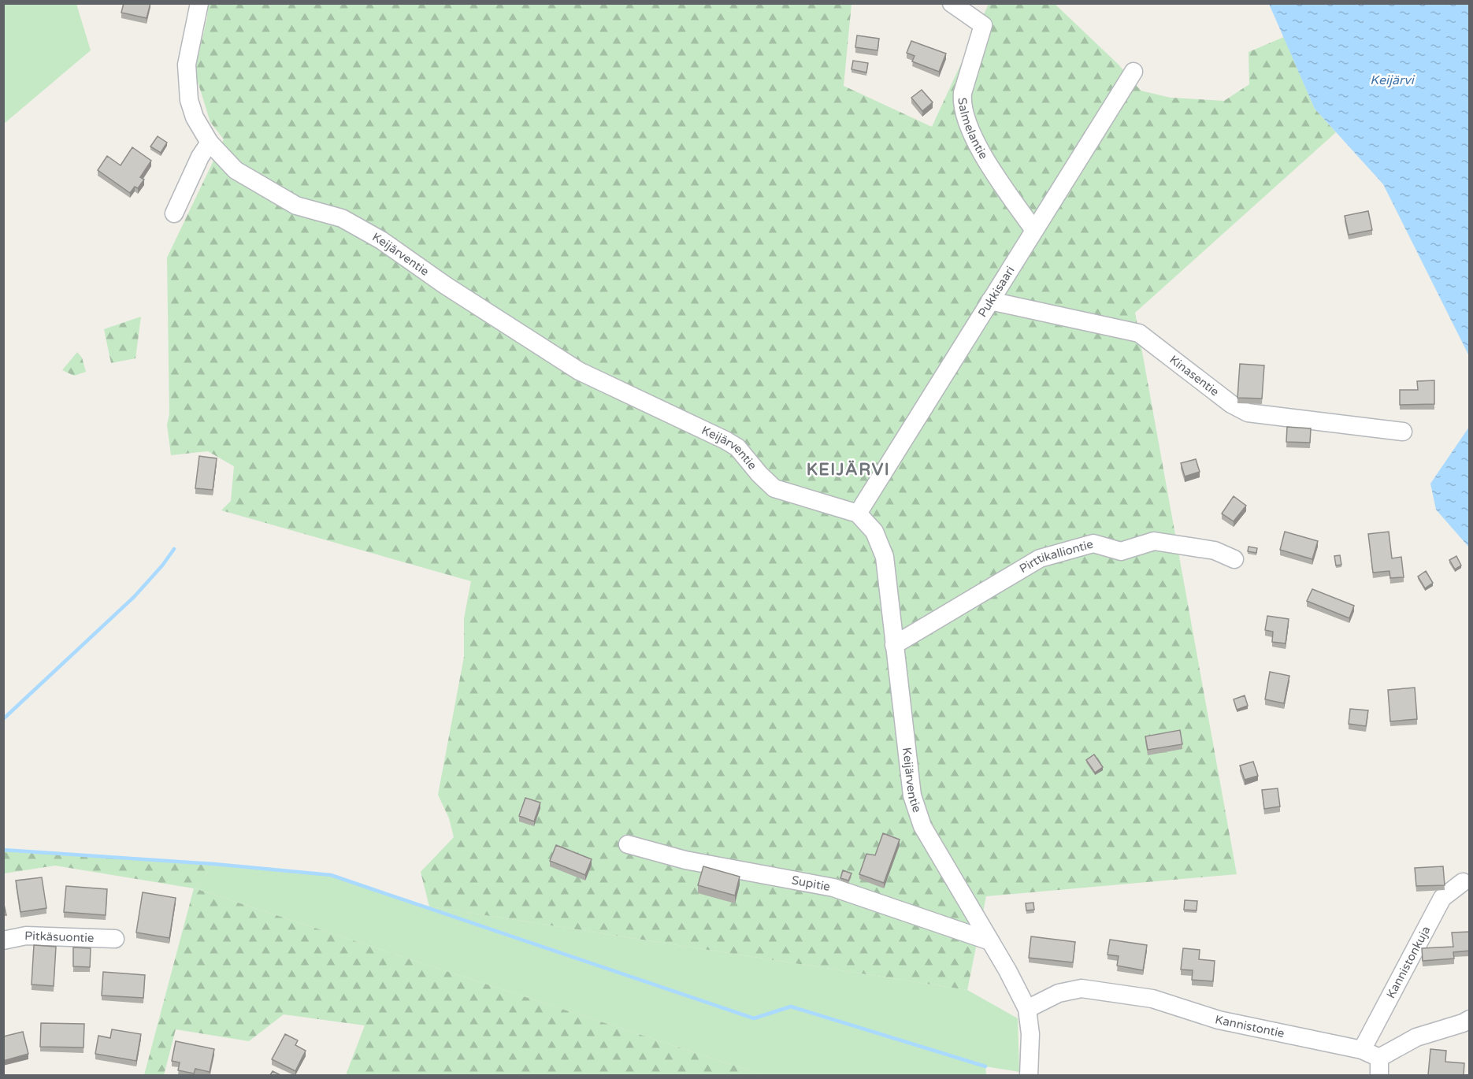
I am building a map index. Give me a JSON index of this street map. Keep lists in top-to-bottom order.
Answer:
{
  "streets": {
    "street": [
      "Salmelantie",
      "Keijärventie",
      "Pukkisaari",
      "Kinasentie",
      "Pirttikalliontie",
      "Supitie",
      "Pitkäsuontie",
      "Kannistonkuja",
      "Kannistontie"
    ]
  },
  "crossings": [
    ["Salmelantie", "Pukkisaari"],
    ["Keijärventie", "Pukkisaari"],
    ["Keijärventie", "Pirttikalliontie"],
    ["Keijärventie", "Supitie"],
    ["Keijärventie", "Kannistontie"],
    ["Pukkisaari", "Kinasentie"],
    ["Kannistonkuja", "Kannistontie"]
  ],
  "districts": ["KEIJÄRVI"],
  "water": ["Keijärvi"]
}
